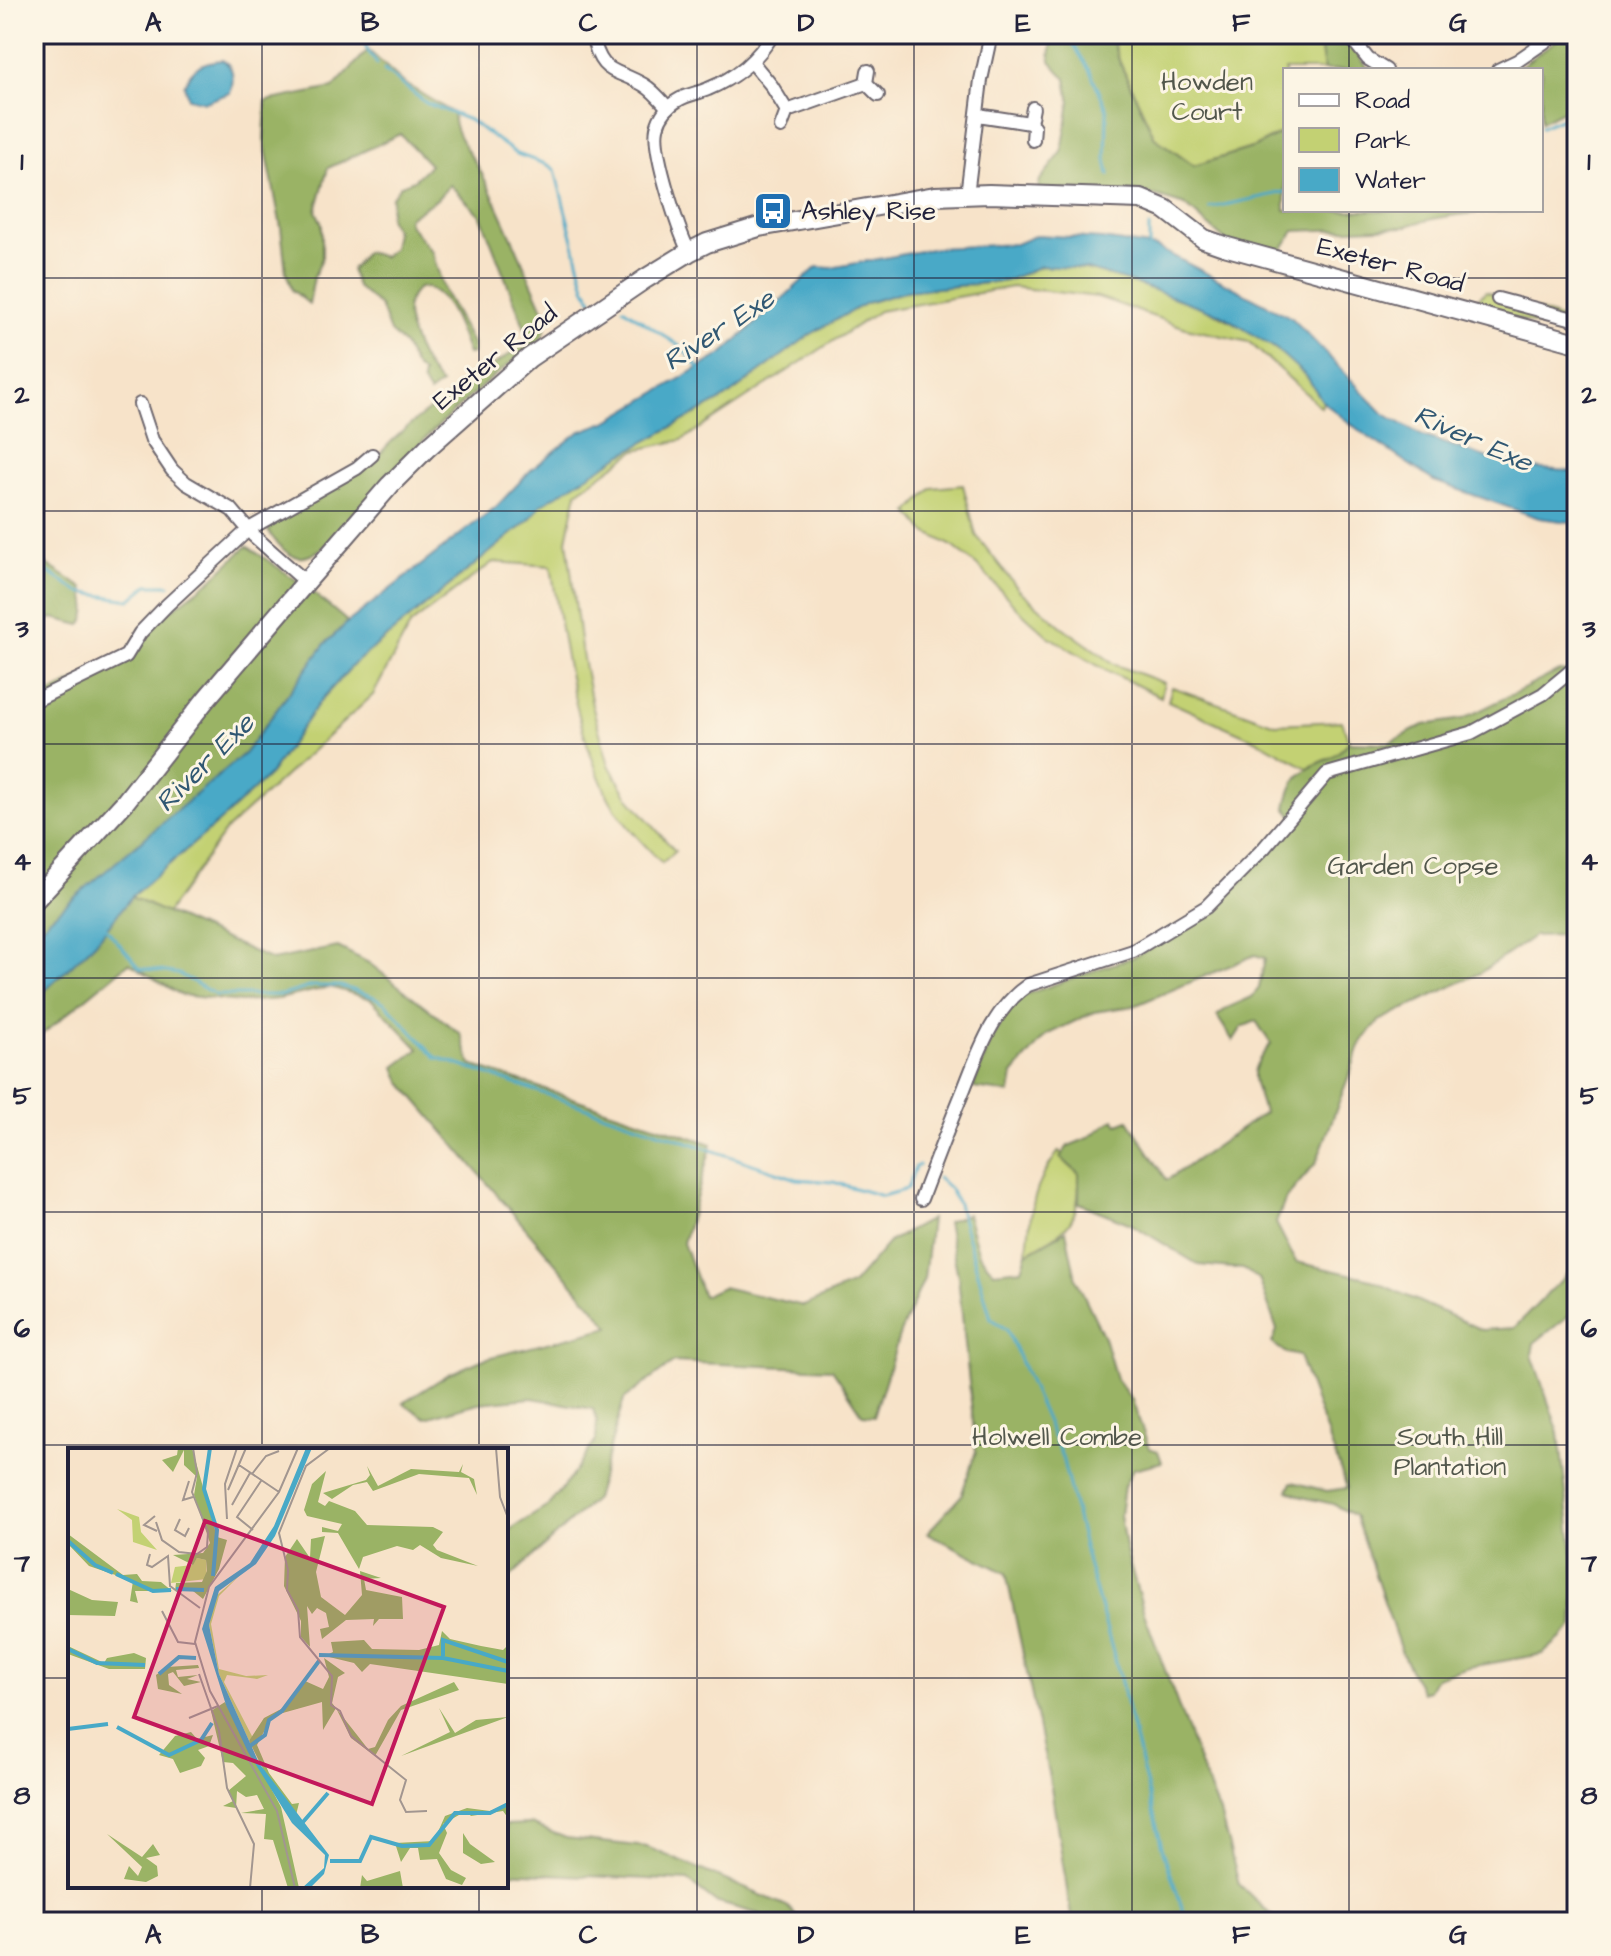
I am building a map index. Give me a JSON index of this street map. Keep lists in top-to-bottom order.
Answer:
{
  "streets": {
    "main road": ["Exeter Road"]
  },
  "water": ["River Exe"],
  "parks": [
    "Howden Court",
    "Garden Copse",
    "Holwell Combe",
    "South Hill Plantation"
  ],
  "places": {
    "bus stop": ["Ashley Rise"]
  },
  "legend": ["Road", "Park", "Water"],
  "grid": {
    "columns": [
      "A",
      "B",
      "C",
      "D",
      "E",
      "F",
      "G"
    ],
    "rows": [
      "1",
      "2",
      "3",
      "4",
      "5",
      "6",
      "7",
      "8"
    ]
  }
}
